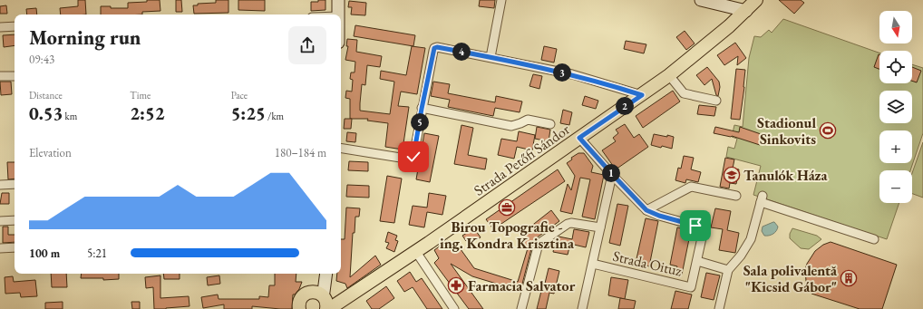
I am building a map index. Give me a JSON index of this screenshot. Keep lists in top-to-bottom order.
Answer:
{
  "streets": {
    "main road": ["Strada Petőfi Sándor"],
    "street": ["Strada Oituz"]
  },
  "places": {
    "sports": ["Stadionul Sinkovits"],
    "school or university": ["Tanulók Háza"],
    "office": ["Birou Topografie - ing. Kondra Krisztina"],
    "building": ["Sala polivalentă \"Kicsid Gábor\""],
    "pharmacy": ["Farmacia Salvator"]
  },
  "north": "bottom",
  "page": {
    "map_buttons": ["+", "−"],
    "heading": ["Morning run", "09:43"],
    "pins": [
      "4",
      "3",
      "2",
      "5",
      "1"
    ],
    "stats": [
      ["Distance", "0.53 km"],
      ["Time", "2:52"],
      ["Pace", "5:25 /km"]
    ],
    "chart": ["Elevation", "180–184 m"],
    "list": [
      {
        "name": "100 m",
        "note": "5:21"
      }
    ]
  }
}
